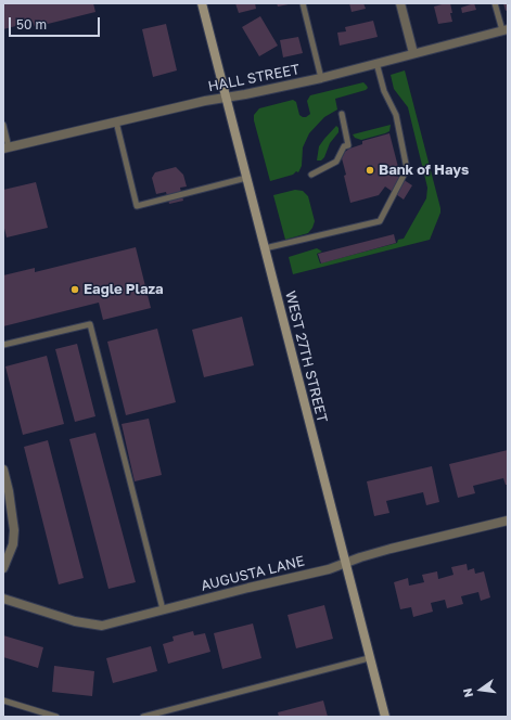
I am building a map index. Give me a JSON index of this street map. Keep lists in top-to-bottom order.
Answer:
{
  "streets": {
    "main road": ["WEST 27TH STREET"],
    "street": ["HALL STREET", "AUGUSTA LANE"]
  },
  "crossings": [
    ["HALL STREET", "WEST 27TH STREET"],
    ["WEST 27TH STREET", "AUGUSTA LANE"]
  ],
  "places": ["Bank of Hays", "Eagle Plaza"],
  "scale_bar": "50 m",
  "north": "left"
}
